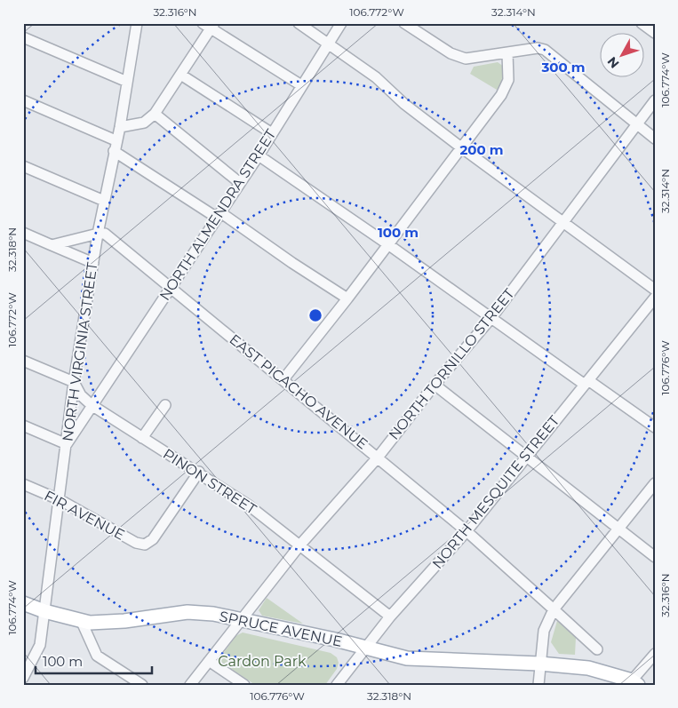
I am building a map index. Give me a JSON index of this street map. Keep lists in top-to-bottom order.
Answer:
{
  "streets": {
    "main road": ["SPRUCE AVENUE"],
    "street": [
      "NORTH ALMENDRA STREET",
      "NORTH VIRGINIA STREET",
      "NORTH TORNILLO STREET",
      "EAST PICACHO AVENUE",
      "PINON STREET",
      "NORTH MESQUITE STREET",
      "FIR AVENUE"
    ]
  },
  "crossings": [
    ["NORTH ALMENDRA STREET", "NORTH VIRGINIA STREET"],
    ["NORTH ALMENDRA STREET", "EAST PICACHO AVENUE"],
    ["NORTH ALMENDRA STREET", "PINON STREET"],
    ["NORTH VIRGINIA STREET", "EAST PICACHO AVENUE"],
    ["NORTH VIRGINIA STREET", "PINON STREET"],
    ["NORTH VIRGINIA STREET", "FIR AVENUE"],
    ["NORTH VIRGINIA STREET", "SPRUCE AVENUE"],
    ["NORTH TORNILLO STREET", "EAST PICACHO AVENUE"],
    ["NORTH TORNILLO STREET", "PINON STREET"],
    ["NORTH TORNILLO STREET", "SPRUCE AVENUE"],
    ["EAST PICACHO AVENUE", "NORTH MESQUITE STREET"],
    ["PINON STREET", "NORTH MESQUITE STREET"],
    ["PINON STREET", "FIR AVENUE"],
    ["NORTH MESQUITE STREET", "SPRUCE AVENUE"]
  ],
  "parks": ["Cardon Park"],
  "scale_bar": "100 m",
  "north": "bottom left",
  "coordinates": [
    "32.316°N",
    "106.772°W",
    "32.314°N",
    "106.774°W",
    "32.318°N",
    "106.776°W"
  ],
  "rings": ["300 m", "200 m", "100 m"]
}
